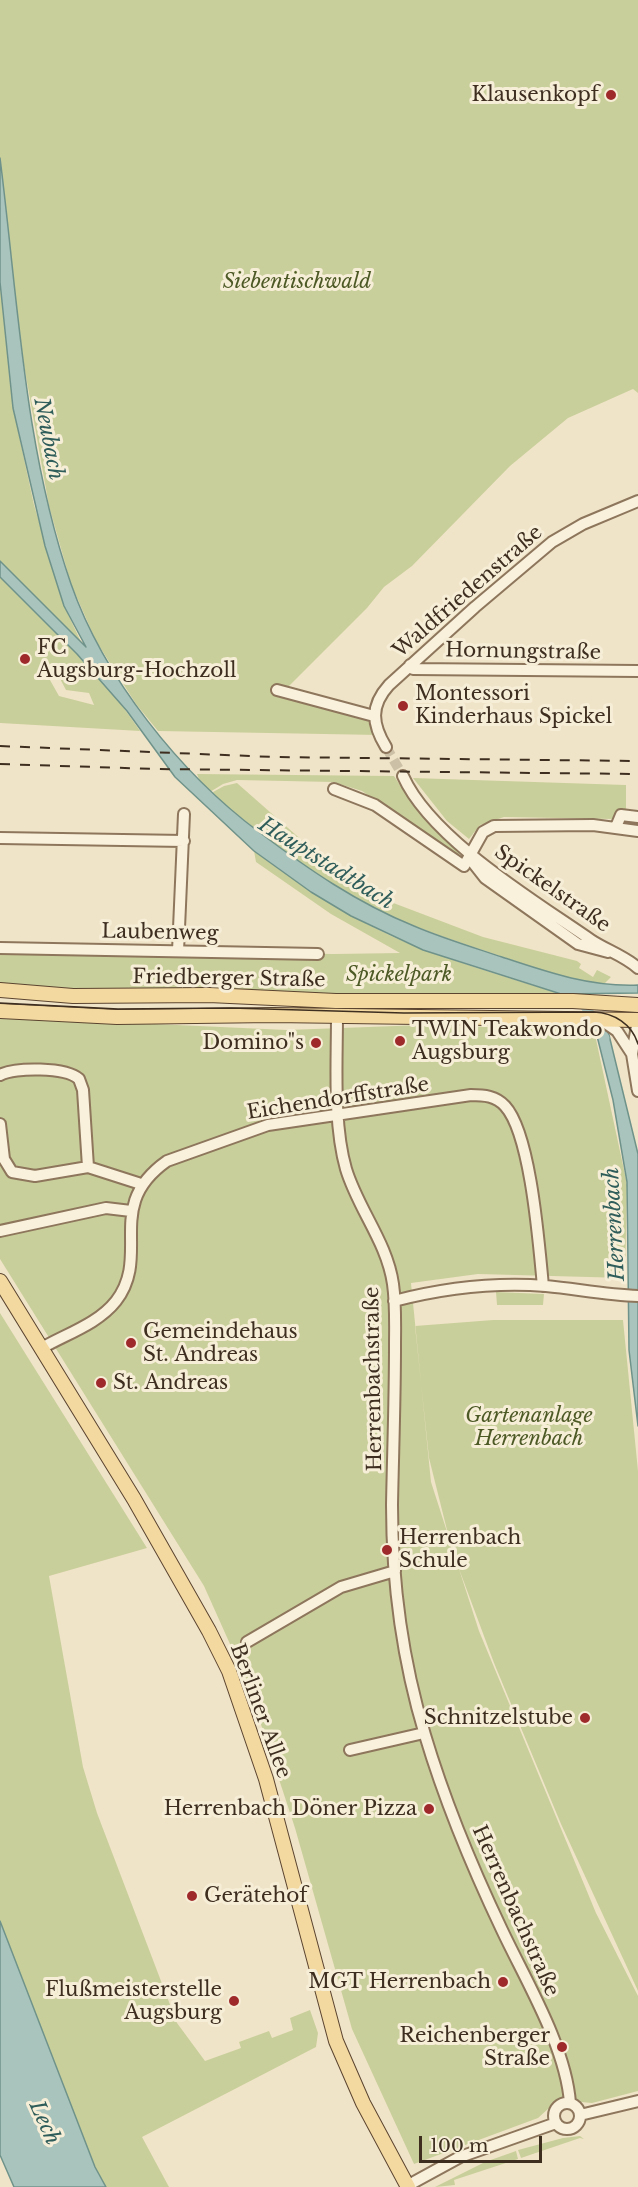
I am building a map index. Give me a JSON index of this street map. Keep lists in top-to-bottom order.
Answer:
{
  "streets": {
    "main road": ["Friedberger Straße", "Berliner Allee"],
    "street": [
      "Waldfriedenstraße",
      "Hornungstraße",
      "Spickelstraße",
      "Laubenweg",
      "Eichendorffstraße",
      "Herrenbachstraße"
    ]
  },
  "crossings": [
    ["Waldfriedenstraße", "Hornungstraße"],
    ["Friedberger Straße", "Herrenbachstraße"],
    ["Eichendorffstraße", "Herrenbachstraße"],
    ["Eichendorffstraße", "Berliner Allee"]
  ],
  "water": [
    "Neubach",
    "Hauptstadtbach",
    "Herrenbach",
    "Lech"
  ],
  "parks": ["Siebentischwald", "Spickelpark", "Gartenanlage Herrenbach"],
  "places": [
    "Klausenkopf",
    "FC Augsburg-Hochzoll",
    "Montessori Kinderhaus Spickel",
    "TWIN Teakwondo Augsburg",
    "Domino\"s",
    "Gemeindehaus St. Andreas",
    "St. Andreas",
    "Herrenbach Schule",
    "Schnitzelstube",
    "Herrenbach Döner Pizza",
    "Gerätehof",
    "MGT Herrenbach",
    "Flußmeisterstelle Augsburg",
    "Reichenberger Straße"
  ],
  "scale_bar": "100 m"
}
